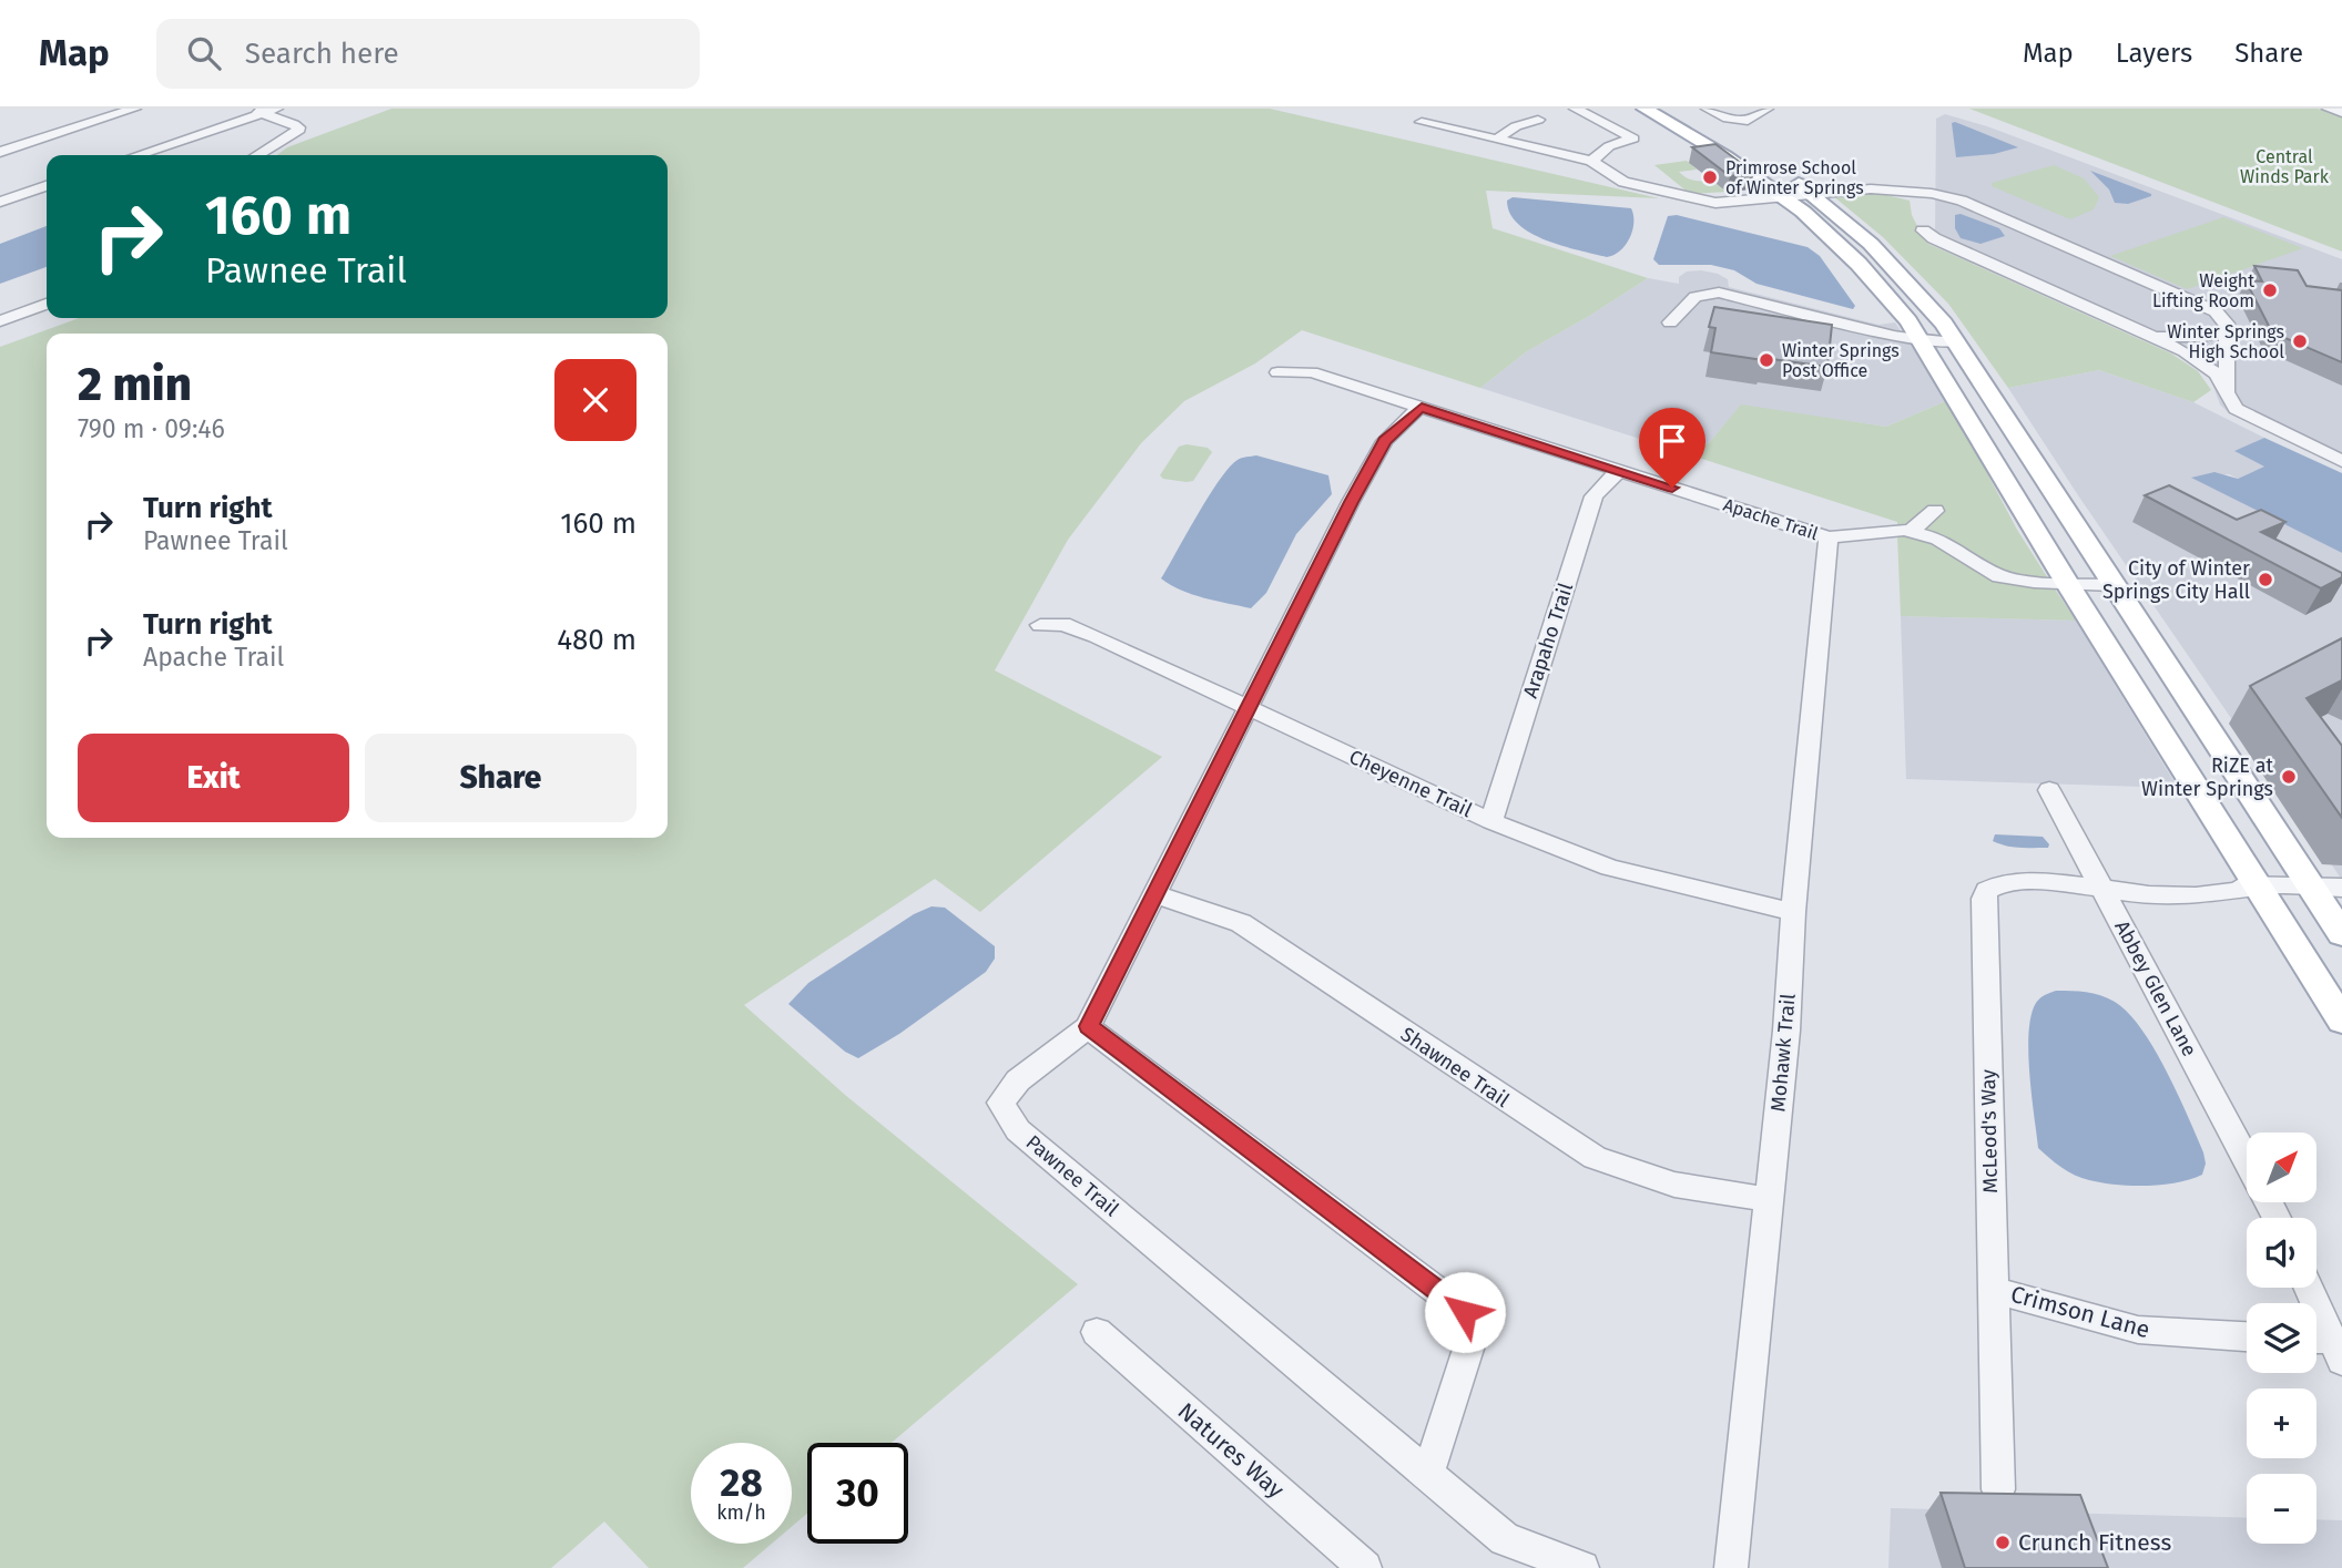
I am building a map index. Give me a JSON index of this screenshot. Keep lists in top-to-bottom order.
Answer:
{
  "streets": {
    "street": [
      "Apache Trail",
      "Arapaho Trail",
      "Cheyenne Trail",
      "Abbey Glen Lane",
      "Mohawk Trail",
      "Shawnee Trail",
      "McLeod's Way",
      "Pawnee Trail",
      "Crimson Lane",
      "Natures Way"
    ]
  },
  "crossings": [
    ["Apache Trail", "Arapaho Trail"],
    ["Apache Trail", "Mohawk Trail"],
    ["Apache Trail", "Pawnee Trail"],
    ["Arapaho Trail", "Cheyenne Trail"],
    ["Cheyenne Trail", "Mohawk Trail"],
    ["Cheyenne Trail", "Pawnee Trail"],
    ["Abbey Glen Lane", "McLeod's Way"],
    ["Mohawk Trail", "Shawnee Trail"],
    ["Shawnee Trail", "Pawnee Trail"],
    ["McLeod's Way", "Crimson Lane"]
  ],
  "parks": ["Central Winds Park"],
  "places": [
    "Primrose School of Winter Springs",
    "Weight Lifting Room",
    "Winter Springs High School",
    "Winter Springs Post Office",
    "City of Winter Springs City Hall",
    "RiZE at Winter Springs",
    "Crunch Fitness"
  ],
  "north": "top right",
  "page": {
    "header": "Map",
    "search": "Search here",
    "nav": ["Map", "Layers", "Share"],
    "turn": ["160 m", "Pawnee Trail"],
    "heading": ["2 min", "790 m · 09:46"],
    "list": [
      {
        "name": "Turn right",
        "note": "Pawnee Trail",
        "value": "160 m"
      },
      {
        "name": "Turn right",
        "note": "Apache Trail",
        "value": "480 m"
      }
    ],
    "buttons": ["Exit", "Share"],
    "map_buttons": ["+", "−"],
    "speed": "28 km/h",
    "limit": "30"
  }
}
